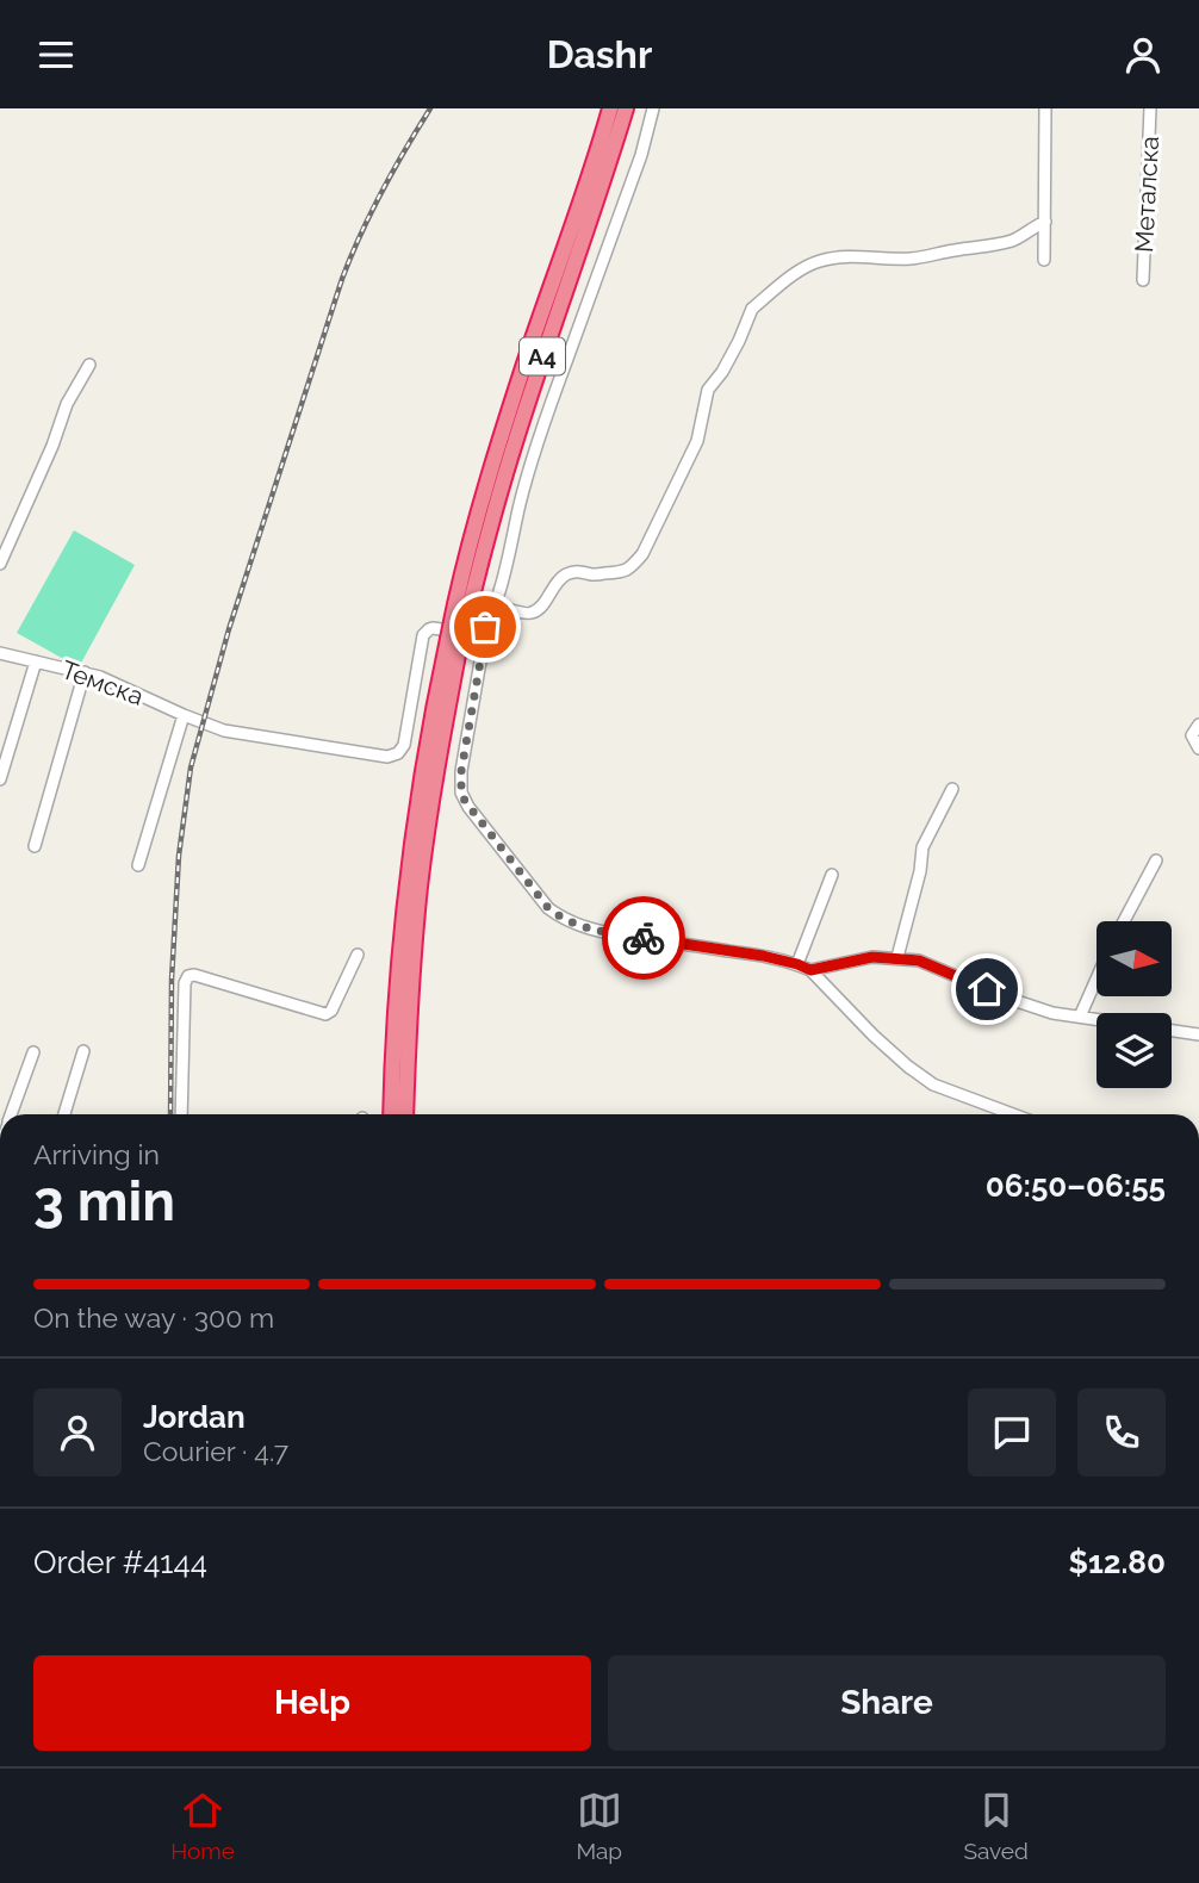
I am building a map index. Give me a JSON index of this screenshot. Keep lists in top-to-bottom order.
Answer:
{
  "streets": {
    "highway": ["A4"],
    "street": ["Металска", "Темска"]
  },
  "north": "right",
  "page": {
    "header": "Dashr",
    "heading": ["3 min", "Arriving in", "06:50–06:55"],
    "panel": [
      "Jordan",
      "Courier · 4.7",
      "Order #4144",
      "$12.80"
    ],
    "bar": "On the way · 300 m",
    "buttons": ["Help", "Share"],
    "tabs": ["Home", "Map", "Saved"]
  }
}
